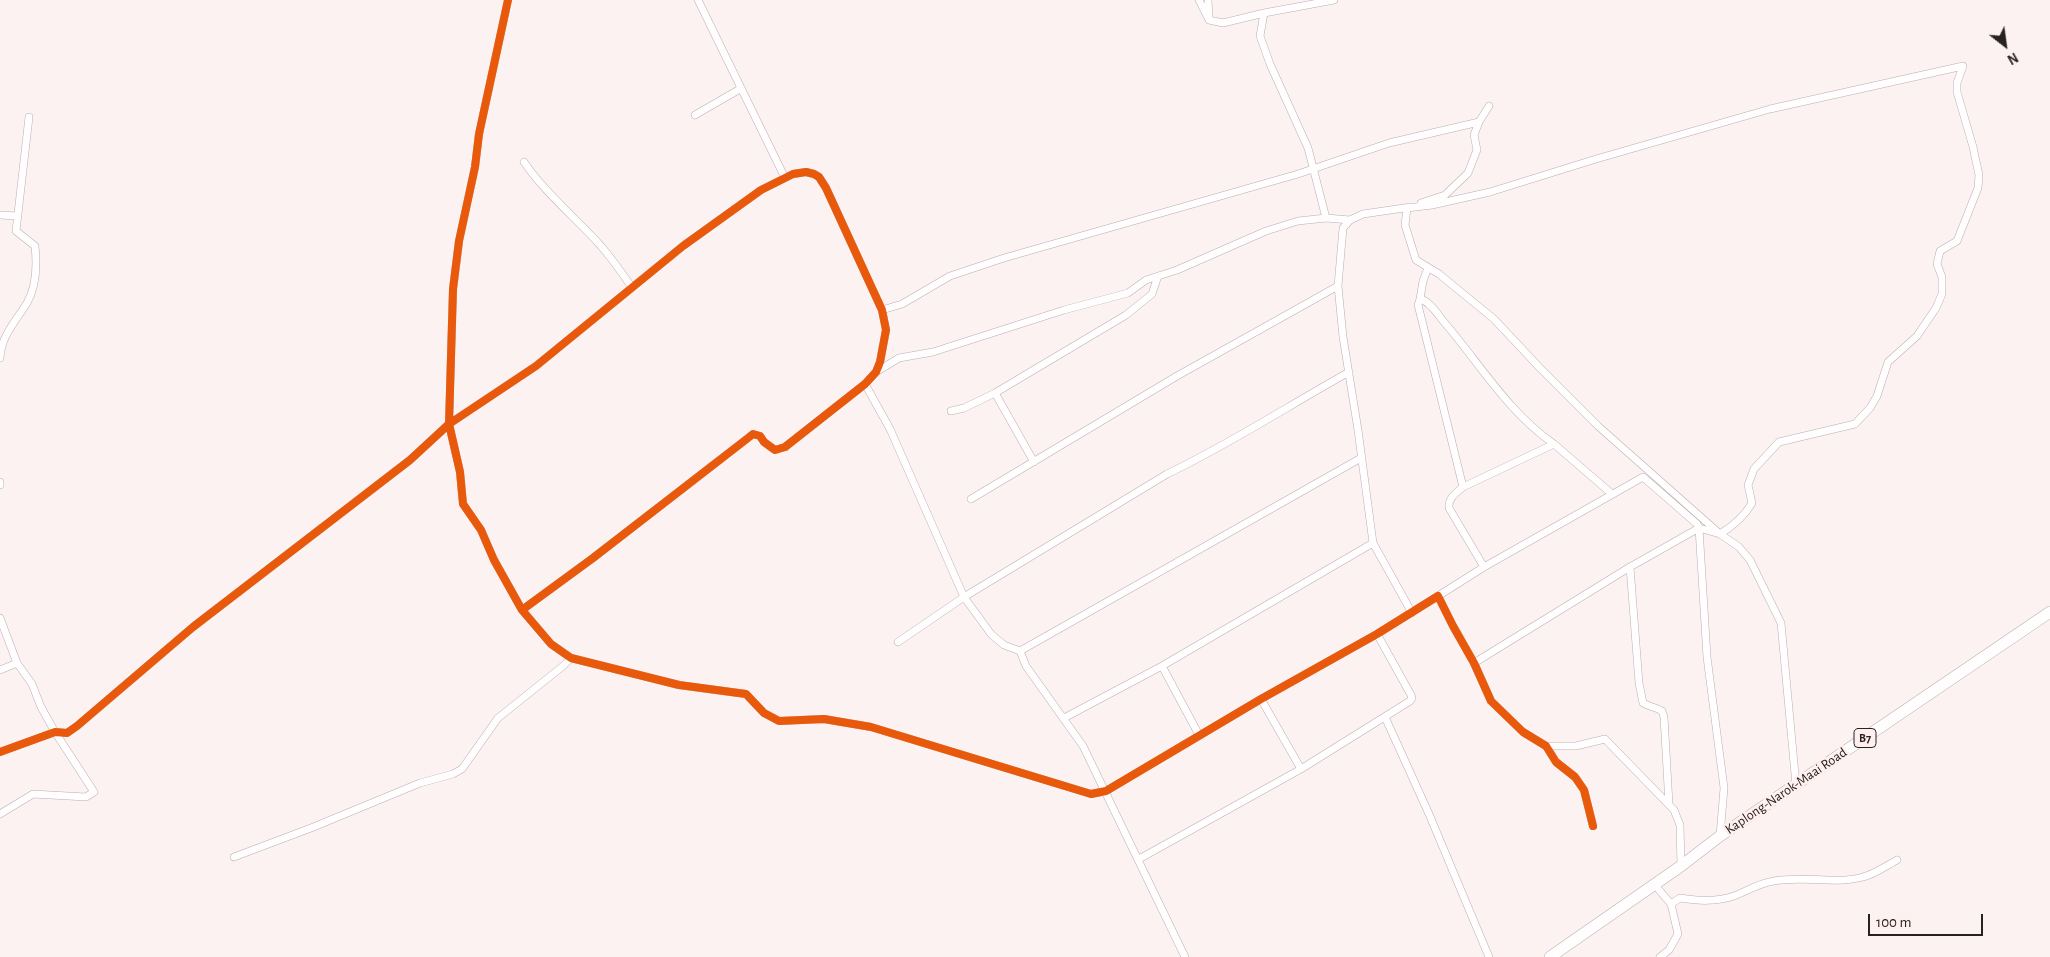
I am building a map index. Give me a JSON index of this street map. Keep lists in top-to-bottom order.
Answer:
{
  "streets": {
    "highway": ["B7", "Kaplong-Narok-Maai Road"]
  },
  "scale_bar": "100 m",
  "north": "bottom right"
}
